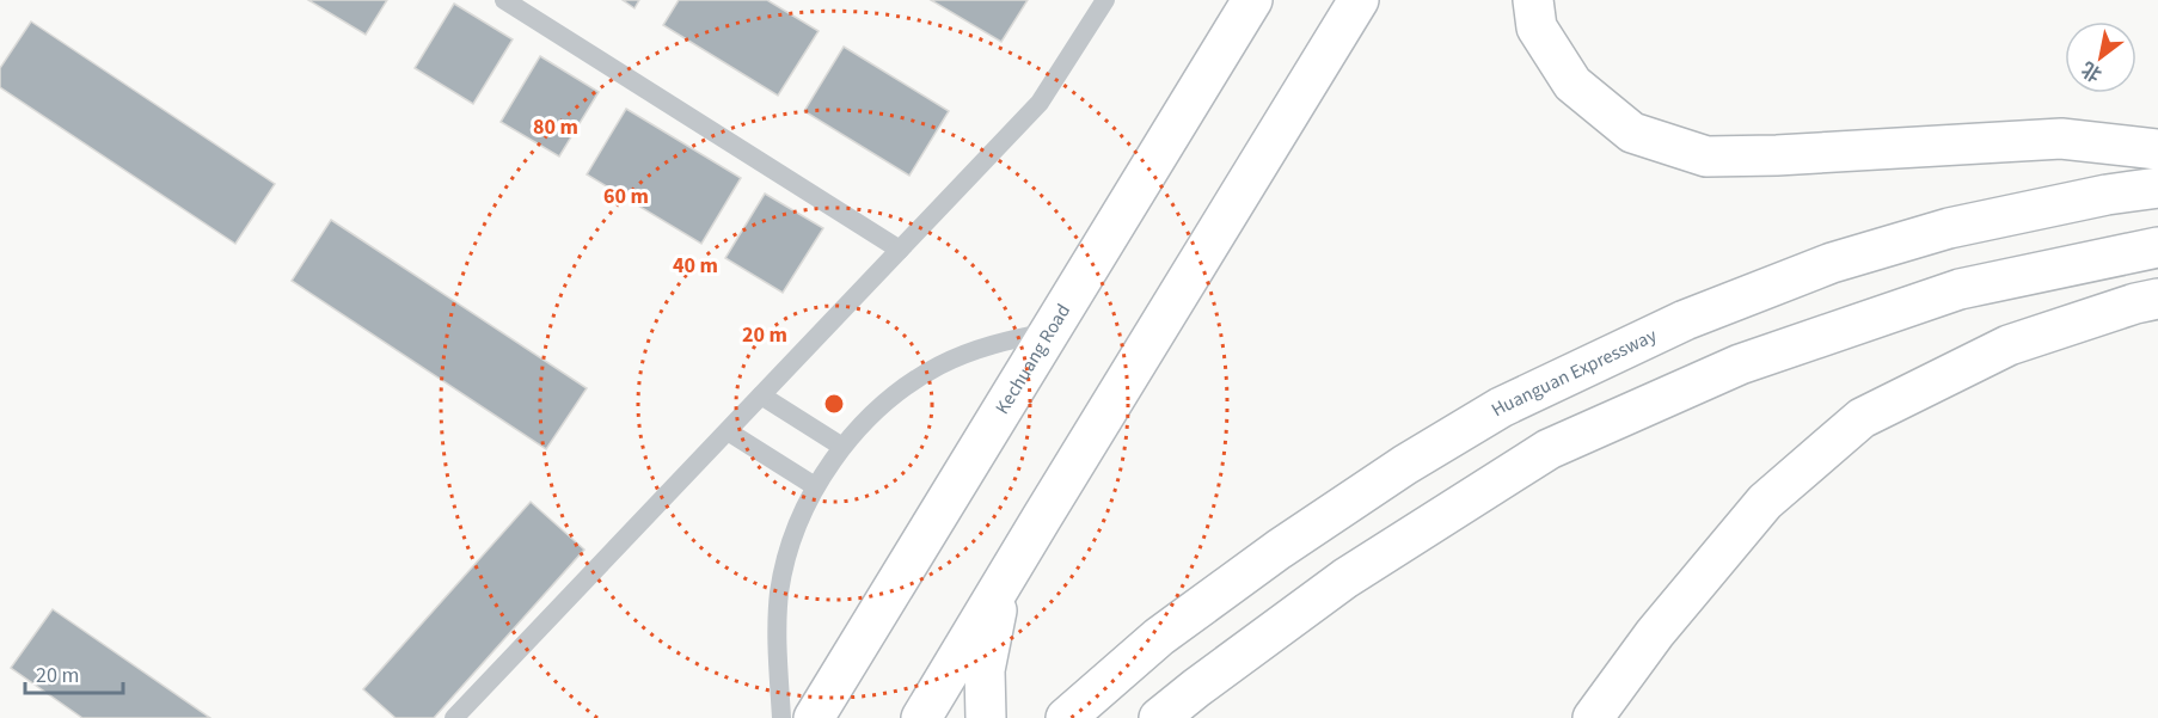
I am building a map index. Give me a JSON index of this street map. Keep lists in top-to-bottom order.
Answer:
{
  "streets": {
    "main road": ["Kechuang Road", "Huanguan Expressway"]
  },
  "scale_bar": "20 m",
  "north": "bottom left",
  "rings": [
    "80 m",
    "60 m",
    "40 m",
    "20 m"
  ]
}
